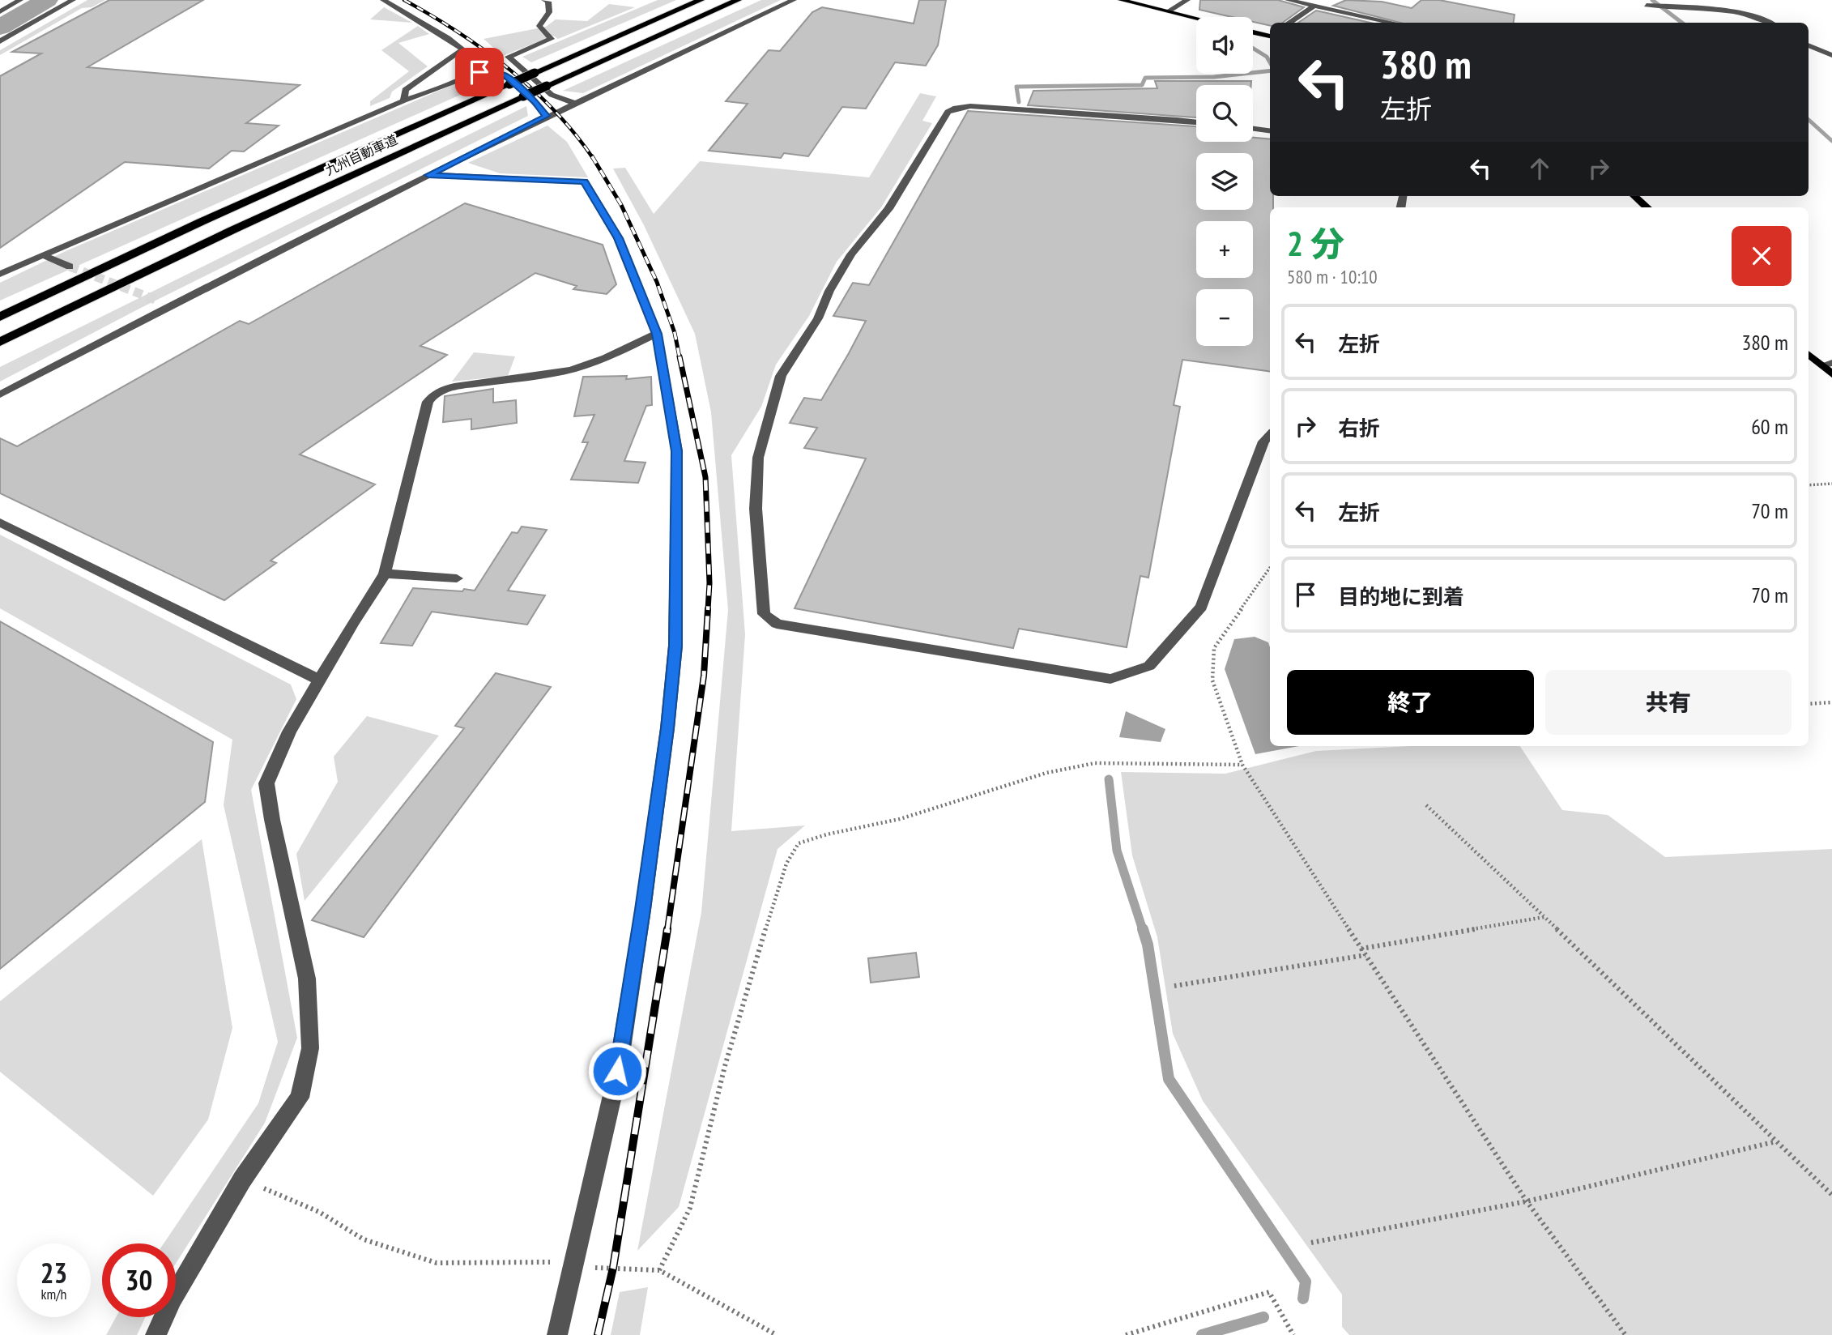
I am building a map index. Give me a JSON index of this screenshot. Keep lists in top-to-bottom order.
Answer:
{
  "streets": {
    "highway": ["九州自動車道"]
  },
  "page": {
    "map_buttons": ["+", "−"],
    "turn": ["380 m", "左折"],
    "heading": ["2 分", "580 m · 10:10"],
    "list": [
      {
        "name": "左折",
        "value": "380 m"
      },
      {
        "name": "右折",
        "value": "60 m"
      },
      {
        "name": "左折",
        "value": "70 m"
      },
      {
        "name": "目的地に到着",
        "value": "70 m"
      }
    ],
    "buttons": ["終了", "共有"],
    "speed": "23 km/h",
    "limit": "30"
  }
}
